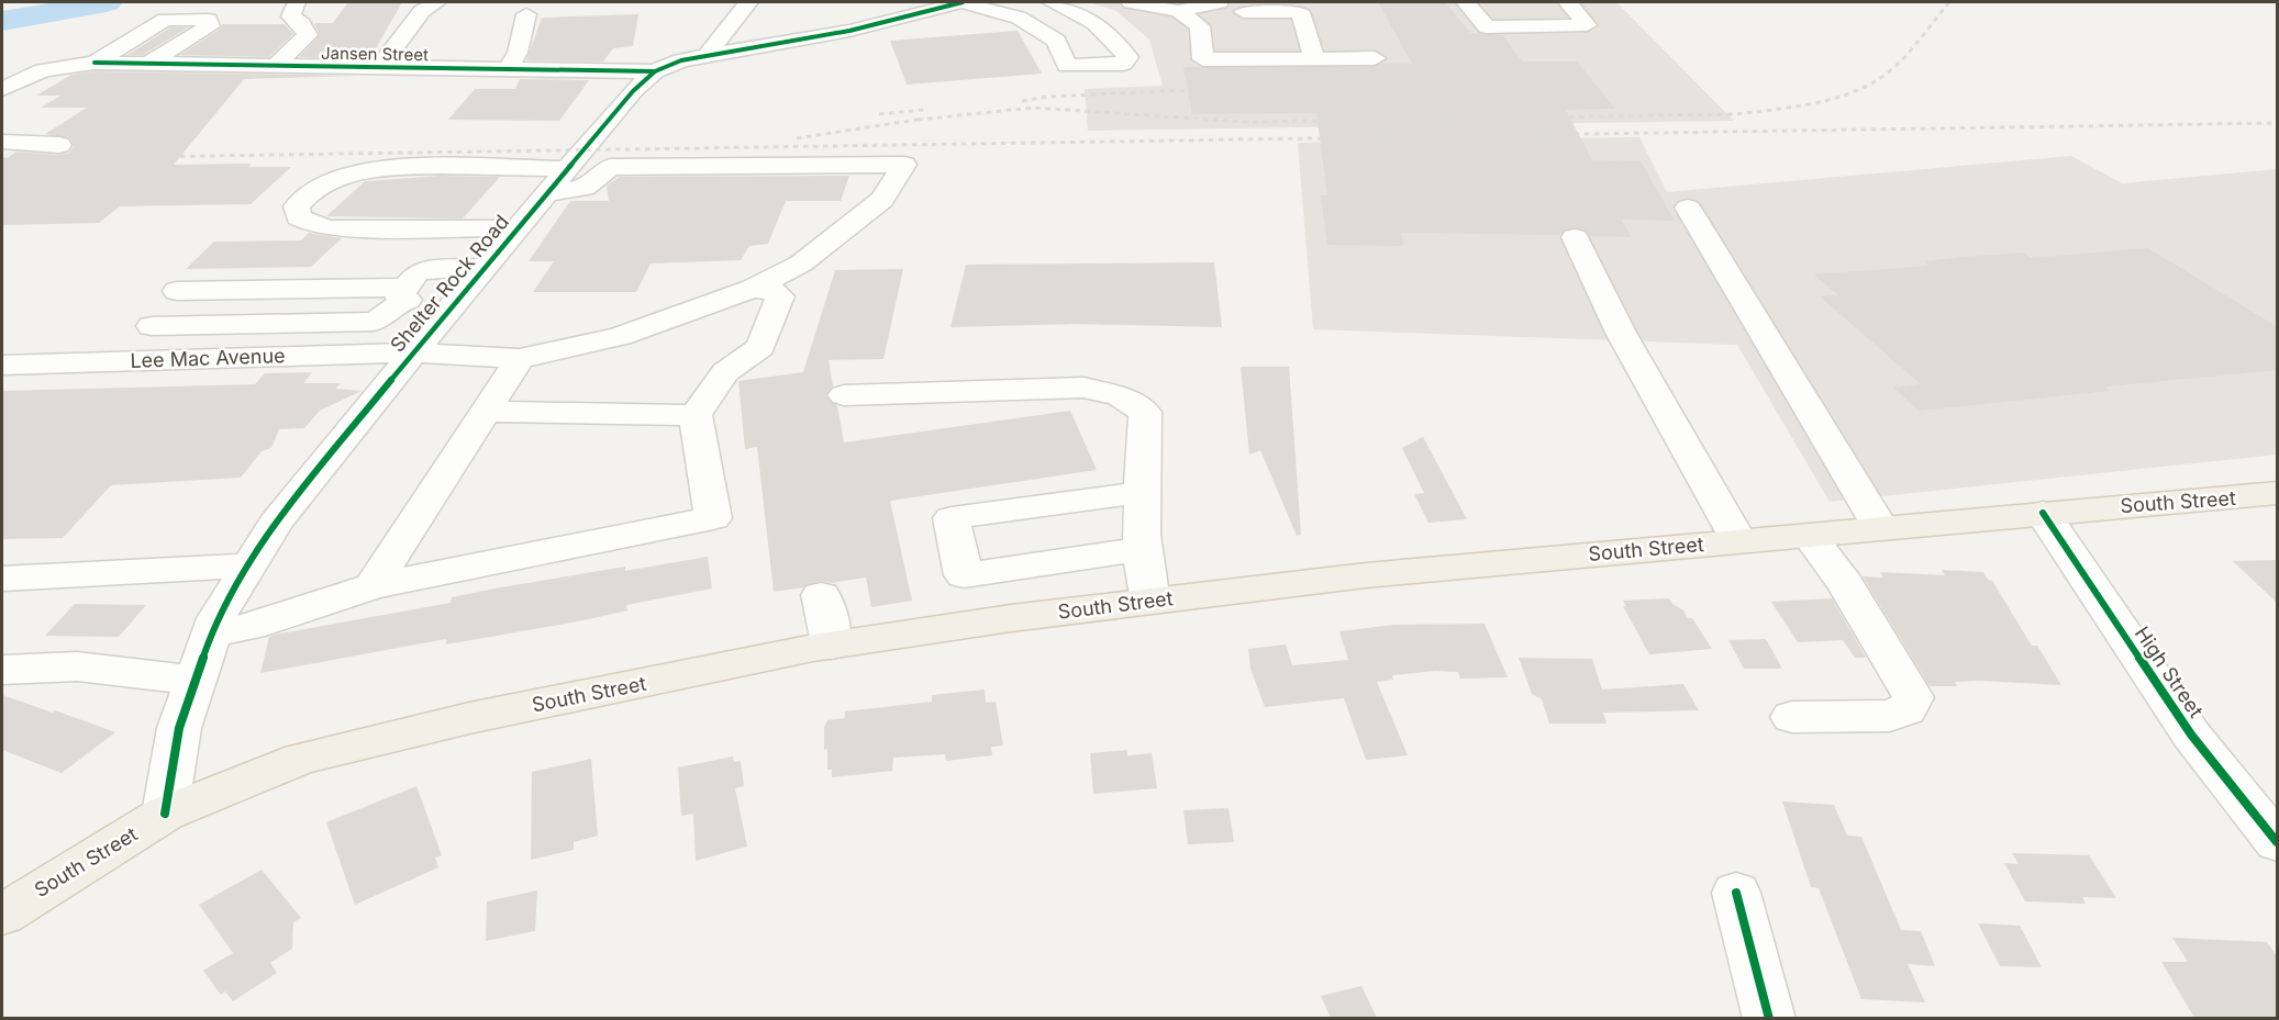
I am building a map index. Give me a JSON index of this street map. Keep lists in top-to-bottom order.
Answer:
{
  "streets": {
    "main road": ["South Street"],
    "street": [
      "Jansen Street",
      "Shelter Rock Road",
      "Lee Mac Avenue",
      "High Street"
    ]
  },
  "crossings": [
    ["Jansen Street", "Shelter Rock Road"],
    ["Shelter Rock Road", "Lee Mac Avenue"],
    ["Shelter Rock Road", "South Street"],
    ["South Street", "High Street"]
  ]
}
